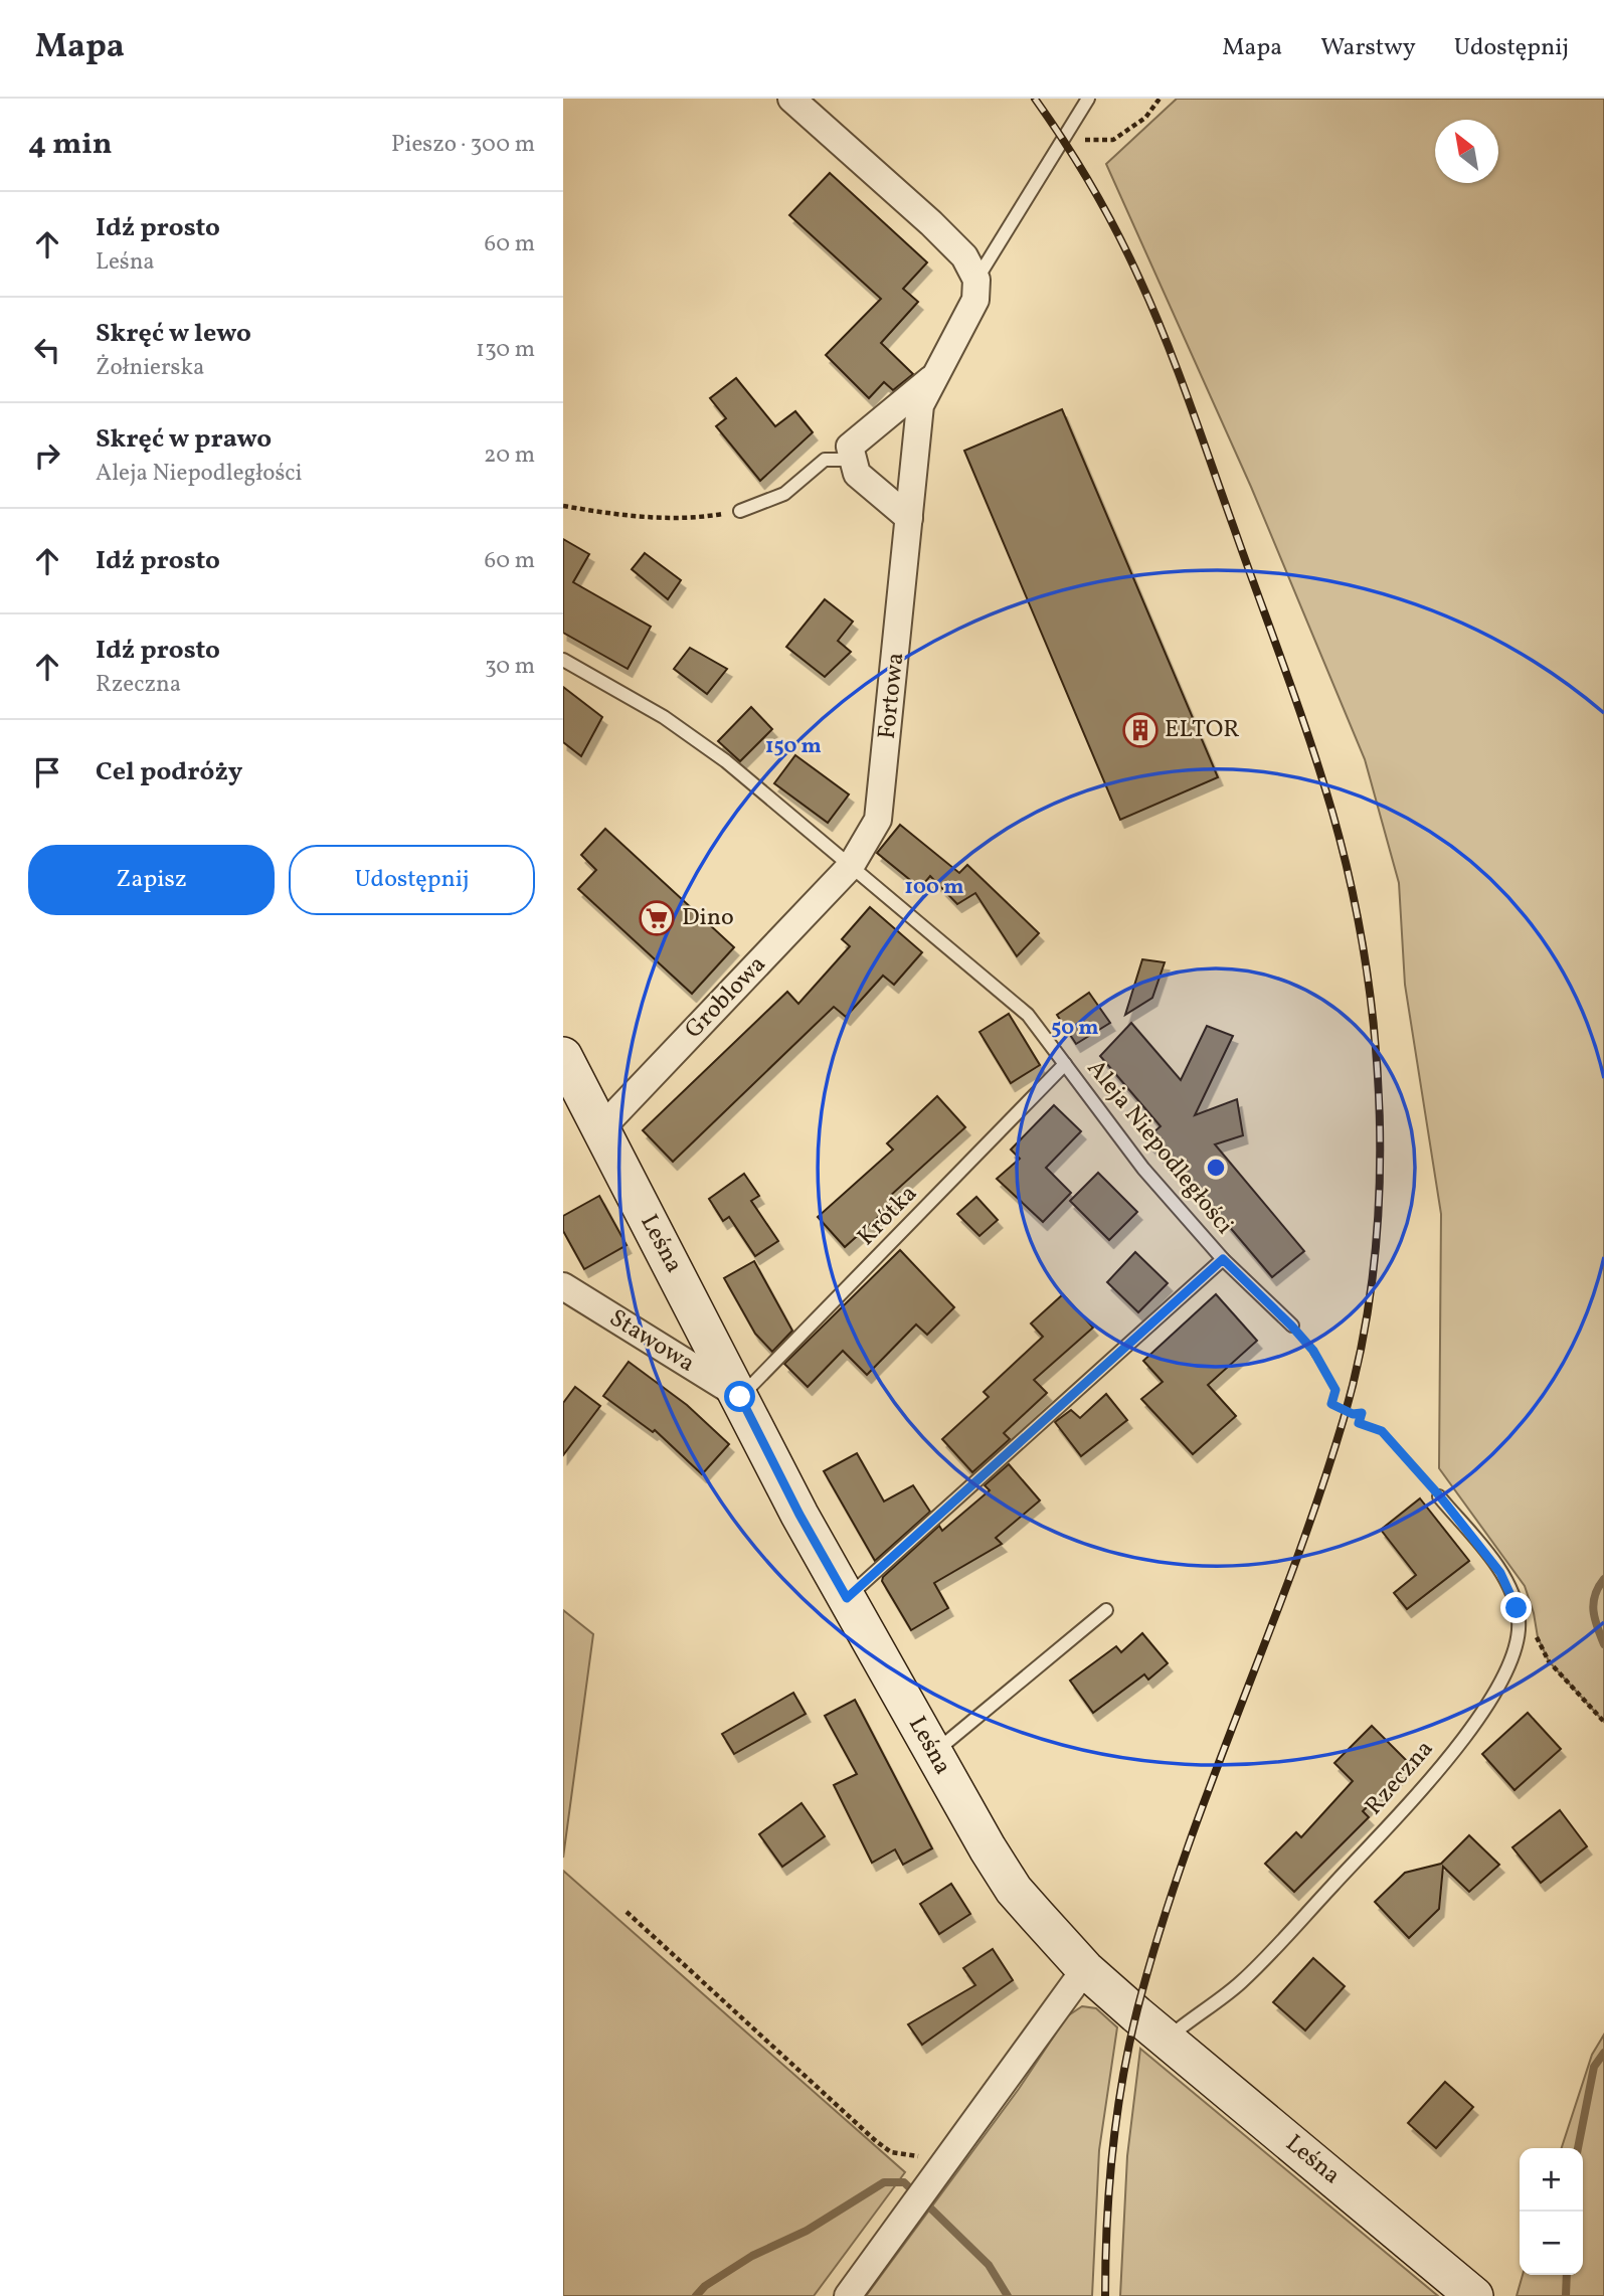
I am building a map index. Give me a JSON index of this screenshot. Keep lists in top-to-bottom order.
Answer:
{
  "streets": {
    "main road": ["Leśna"],
    "street": ["Fortowa", "Groblowa", "Stawowa"],
    "lane": ["Aleja Niepodległości", "Krótka", "Rzeczna"]
  },
  "crossings": [
    ["Fortowa", "Groblowa"],
    ["Fortowa", "Aleja Niepodległości"],
    ["Groblowa", "Aleja Niepodległości"],
    ["Groblowa", "Leśna"],
    ["Aleja Niepodległości", "Krótka"],
    ["Krótka", "Leśna"],
    ["Krótka", "Stawowa"],
    ["Leśna", "Stawowa"],
    ["Leśna", "Rzeczna"]
  ],
  "places": {
    "building": ["ELTOR"],
    "supermarket": ["Dino"]
  },
  "north": "top left",
  "page": {
    "header": "Mapa",
    "nav": ["Mapa", "Warstwy", "Udostępnij"],
    "heading": ["4 min", "Pieszo · 300 m"],
    "list": [
      ["Idź prosto", "Leśna", "60 m"],
      ["Skręć w lewo", "Żołnierska", "130 m"],
      ["Skręć w prawo", "Aleja Niepodległości", "20 m"],
      ["Idź prosto", "60 m"],
      ["Idź prosto", "Rzeczna", "30 m"],
      "Cel podróży"
    ],
    "buttons": ["Zapisz", "Udostępnij"],
    "map_buttons": ["+", "−"]
  },
  "rings": ["150 m", "100 m", "50 m"]
}
